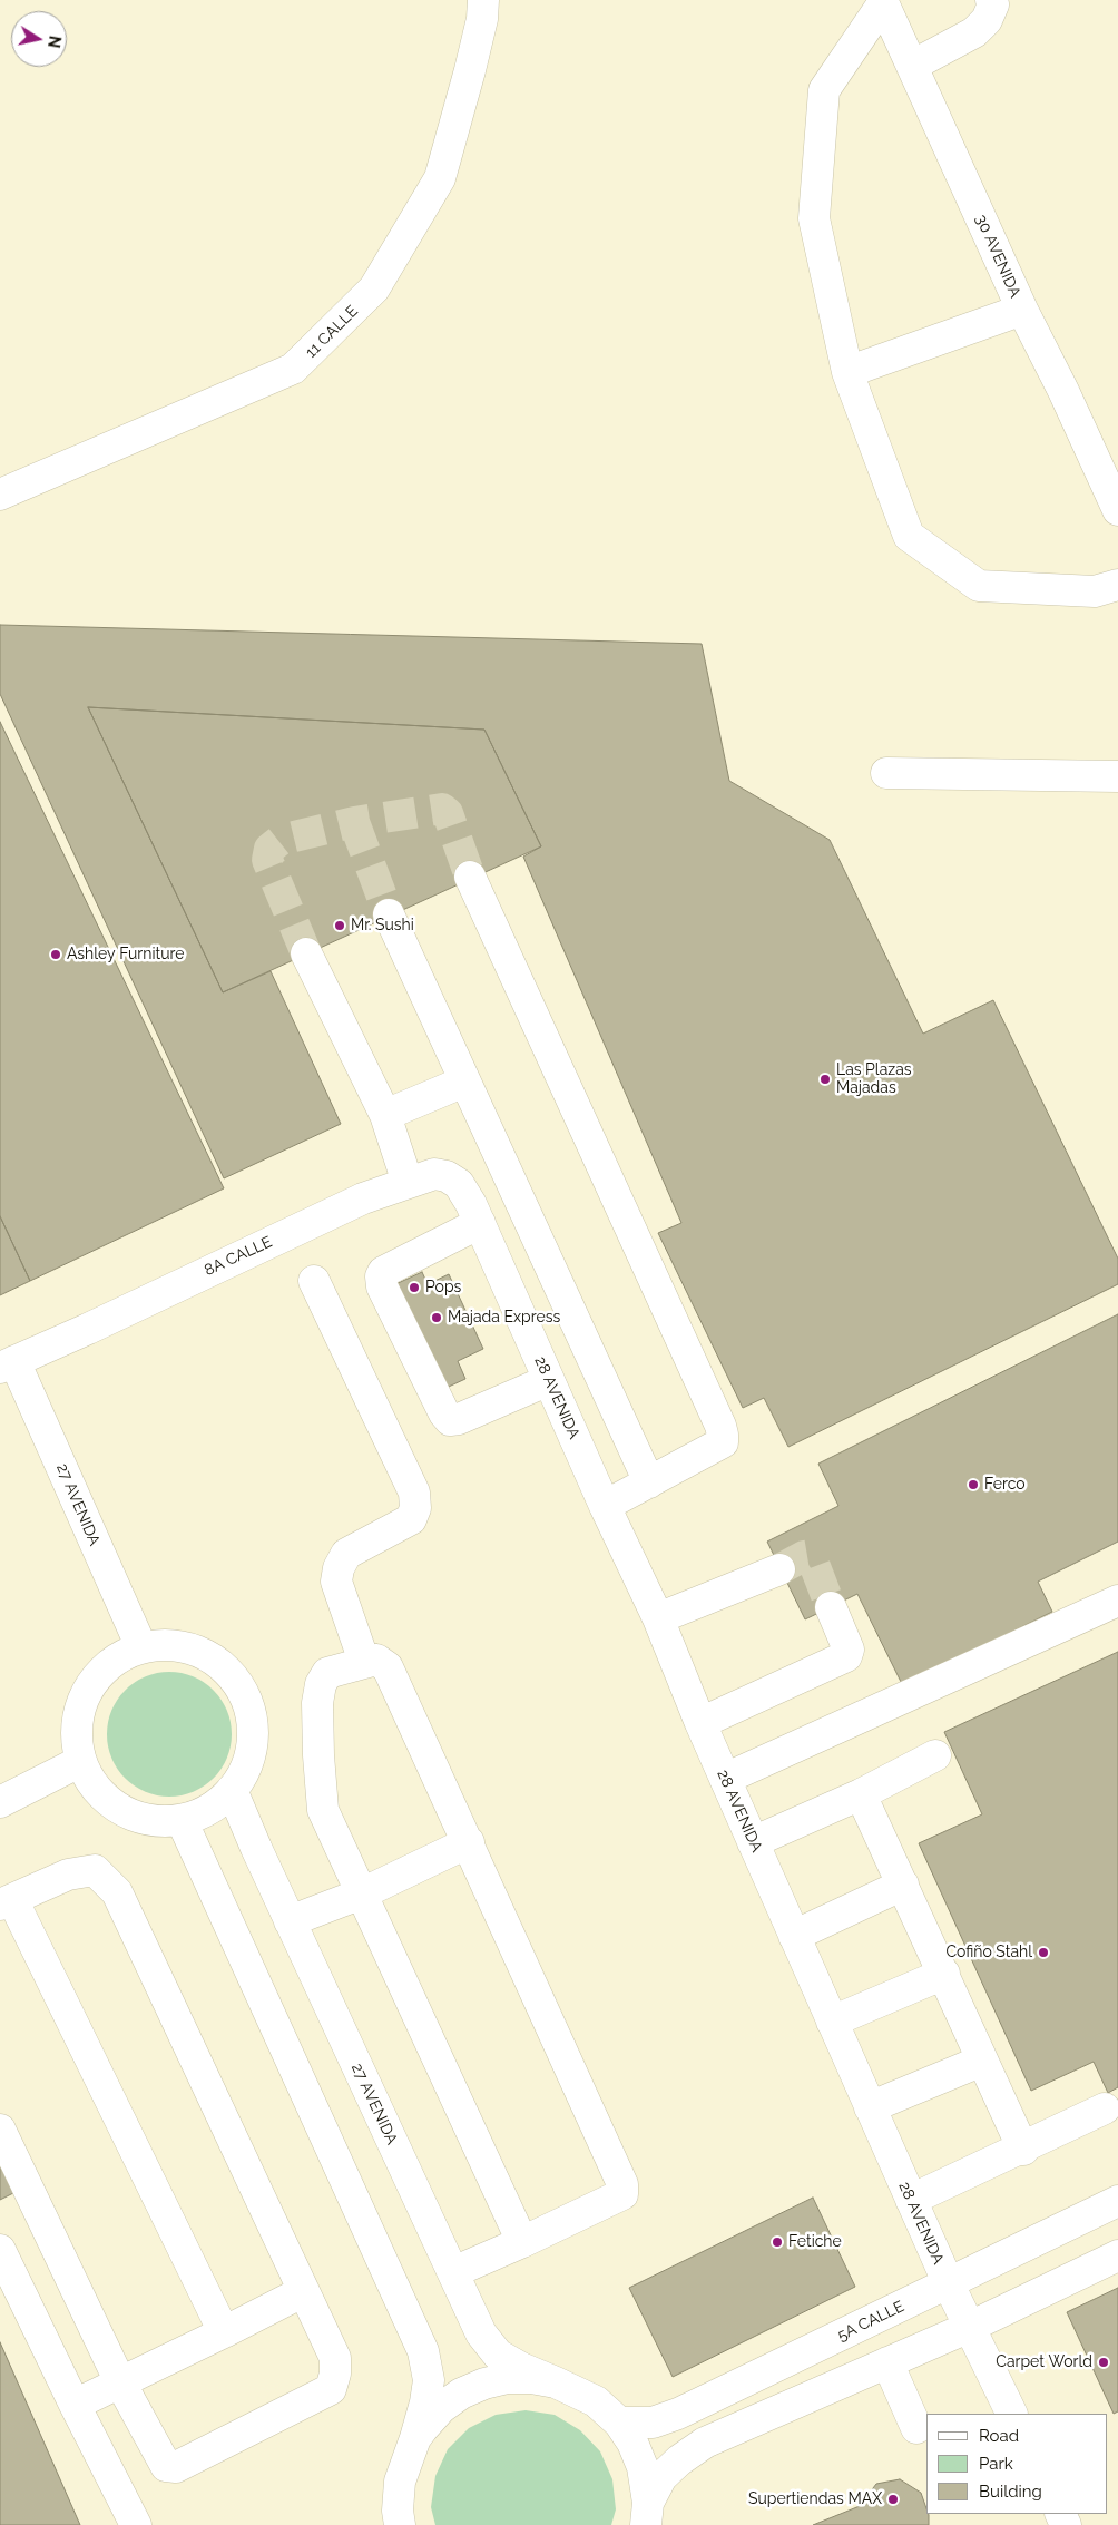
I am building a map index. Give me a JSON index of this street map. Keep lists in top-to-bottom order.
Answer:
{
  "streets": {
    "street": [
      "30 AVENIDA",
      "11 CALLE",
      "8A CALLE",
      "28 AVENIDA",
      "27 AVENIDA",
      "5A CALLE"
    ]
  },
  "crossings": [
    ["8A CALLE", "28 AVENIDA"],
    ["8A CALLE", "27 AVENIDA"],
    ["28 AVENIDA", "5A CALLE"]
  ],
  "places": [
    "Mr. Sushi",
    "Ashley Furniture",
    "Las Plazas Majadas",
    "Pops",
    "Majada Express",
    "Ferco",
    "Cofiño Stahl",
    "Fetiche",
    "Carpet World",
    "Supertiendas MAX"
  ],
  "legend": ["Road", "Park", "Building"],
  "north": "right"
}
